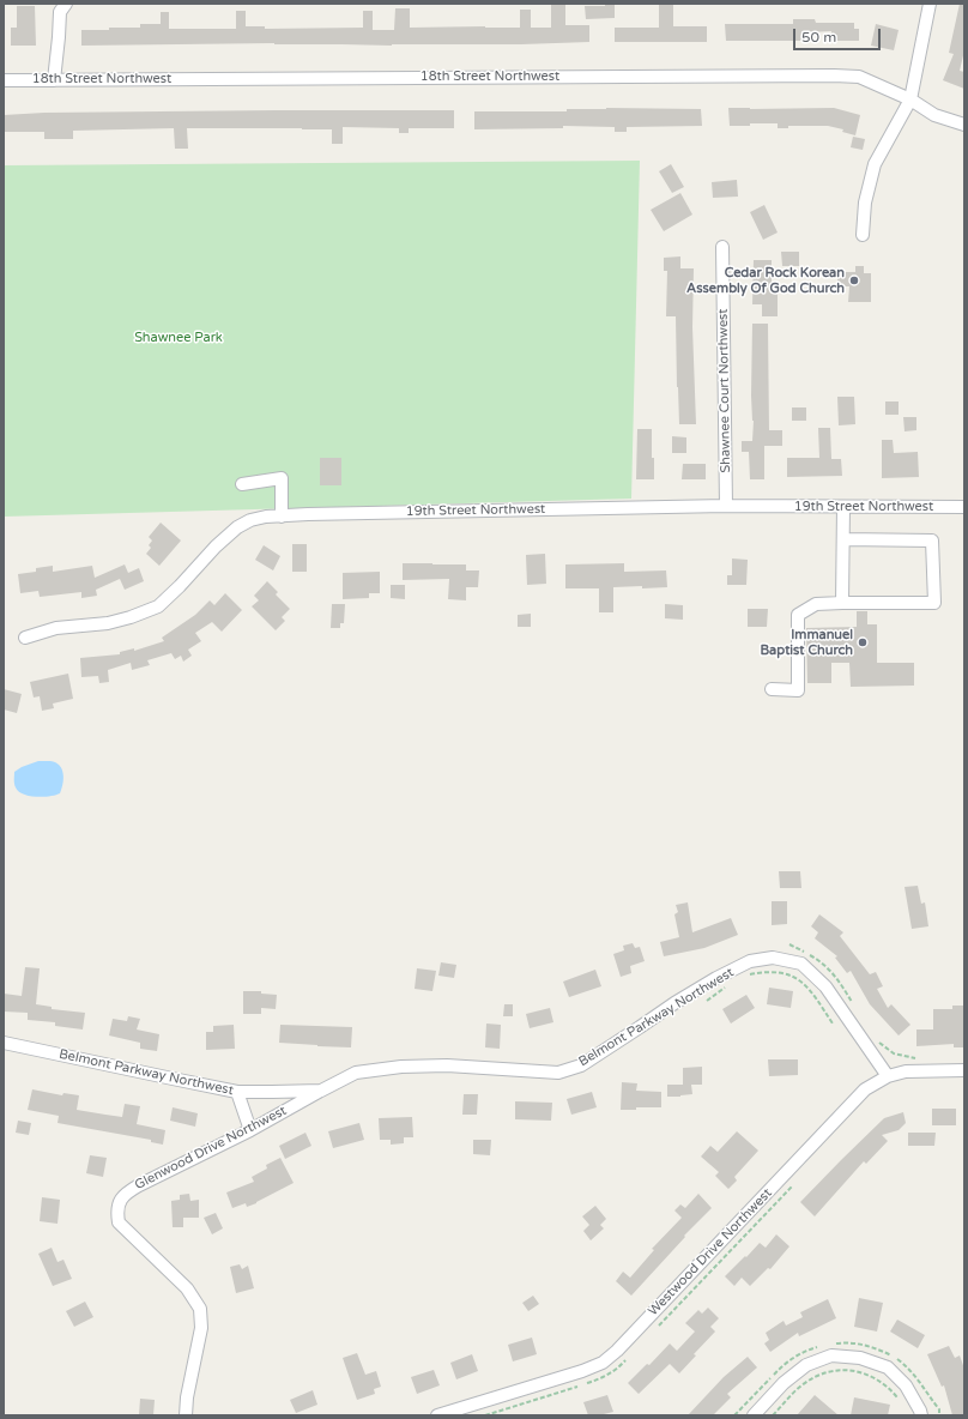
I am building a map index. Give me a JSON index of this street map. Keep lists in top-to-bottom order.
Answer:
{
  "streets": {
    "street": [
      "18th Street Northwest",
      "Shawnee Court Northwest",
      "19th Street Northwest",
      "Belmont Parkway Northwest",
      "Glenwood Drive Northwest",
      "Westwood Drive Northwest"
    ]
  },
  "crossings": [
    ["Shawnee Court Northwest", "19th Street Northwest"],
    ["Belmont Parkway Northwest", "Glenwood Drive Northwest"],
    ["Belmont Parkway Northwest", "Westwood Drive Northwest"]
  ],
  "parks": ["Shawnee Park"],
  "places": ["Cedar Rock Korean Assembly Of God Church", "Immanuel Baptist Church"],
  "scale_bar": "50 m"
}
